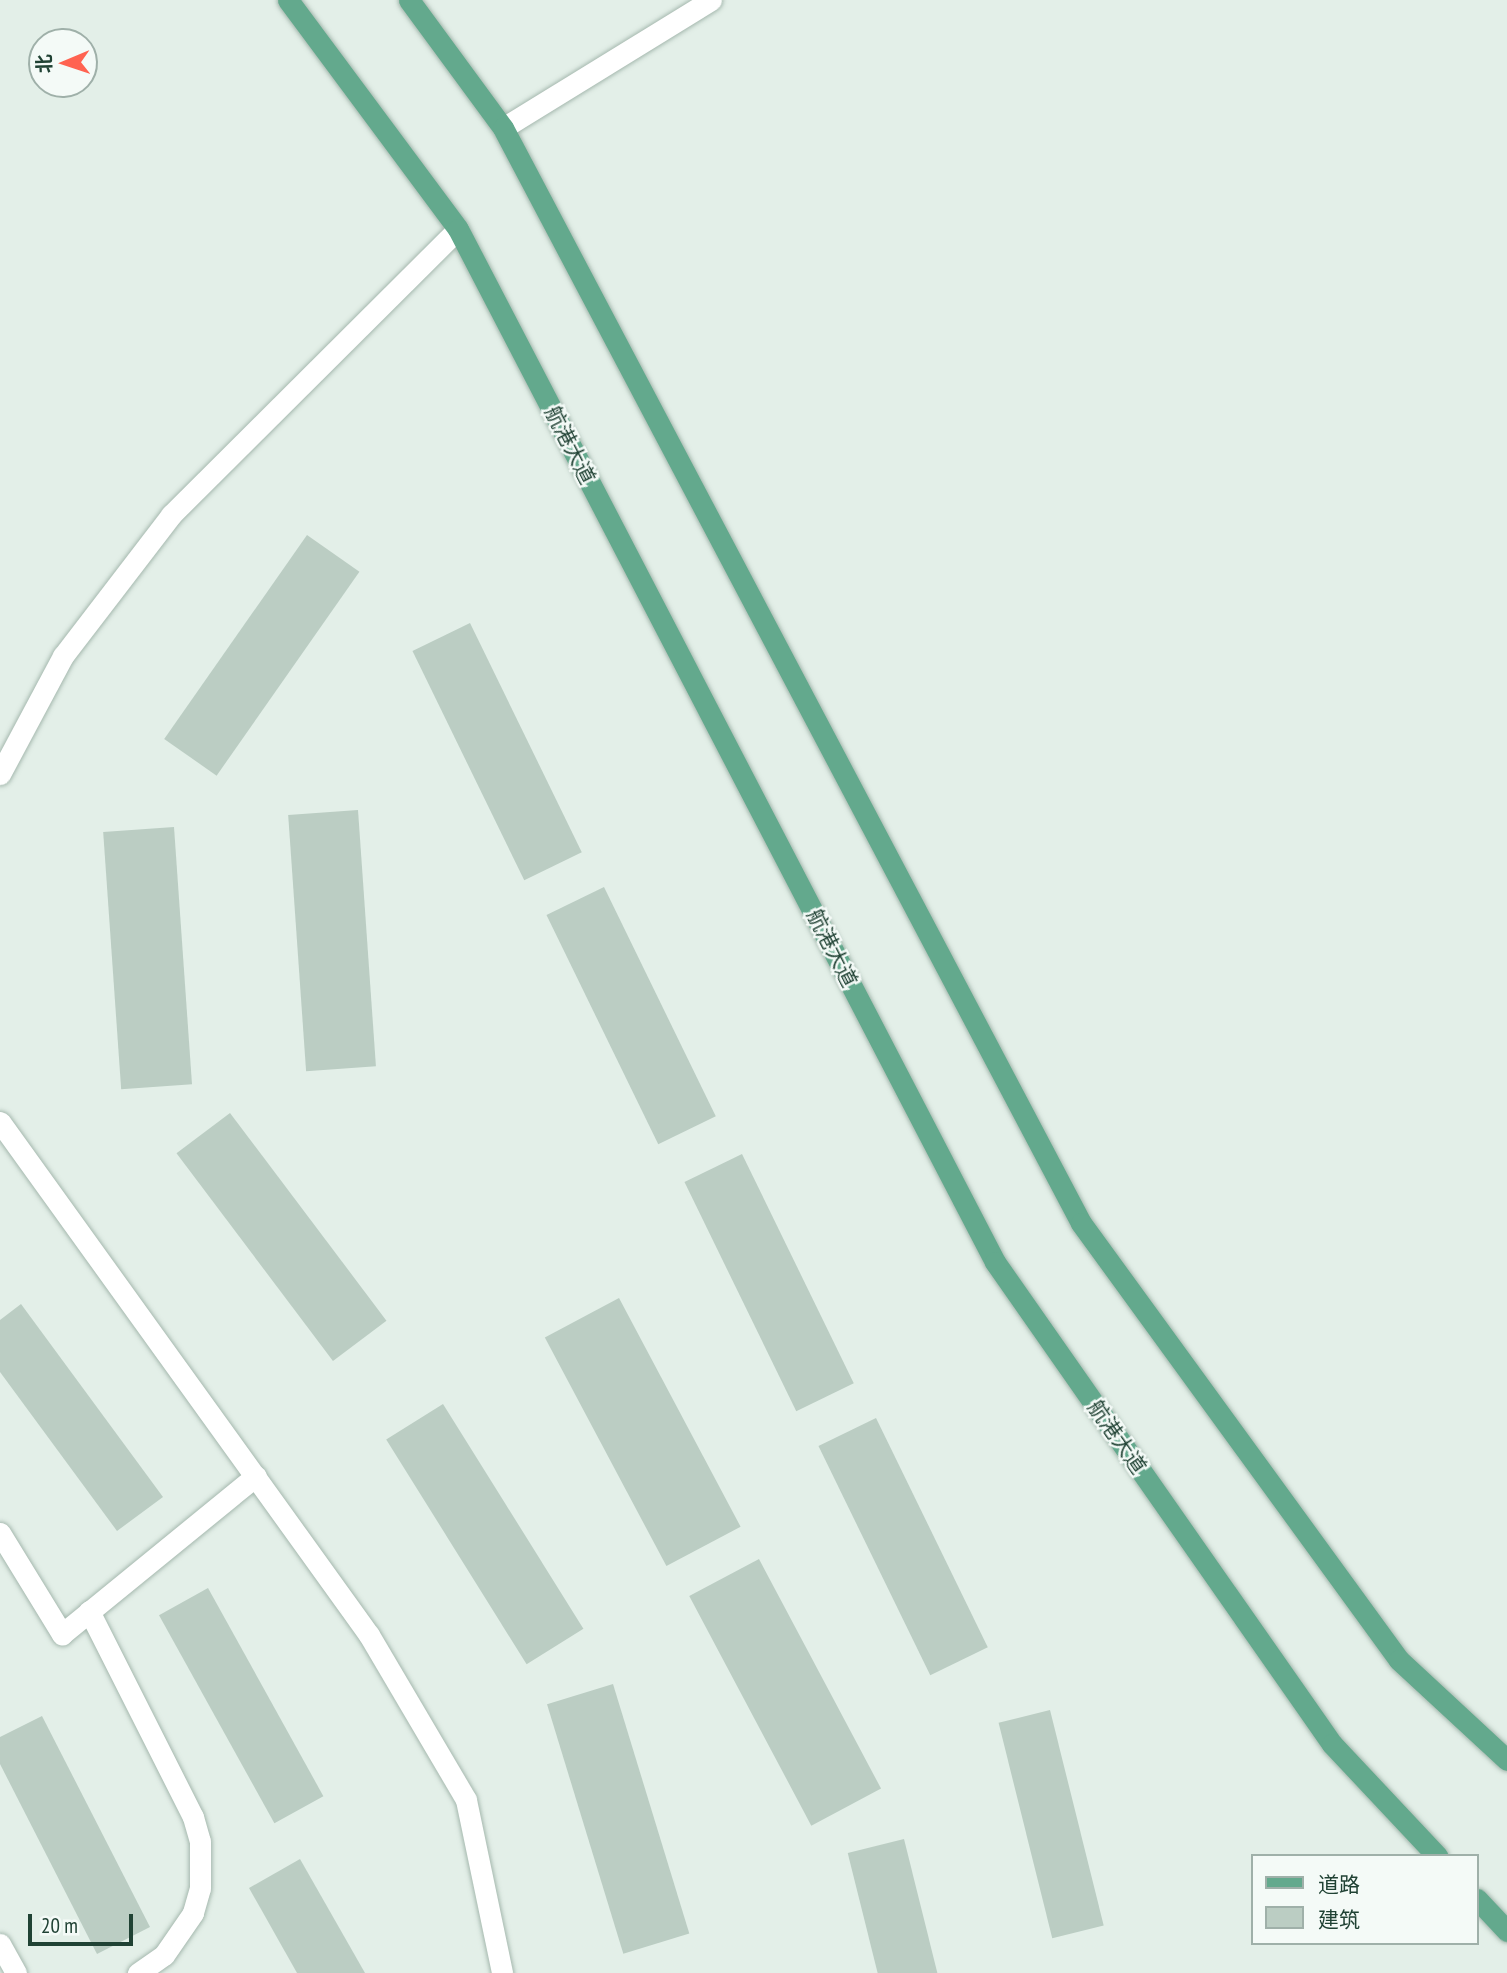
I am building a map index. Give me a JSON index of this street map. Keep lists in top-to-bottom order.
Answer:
{
  "streets": {
    "main road": ["航港大道"]
  },
  "legend": ["道路", "建筑"],
  "scale_bar": "20 m",
  "north": "left"
}
